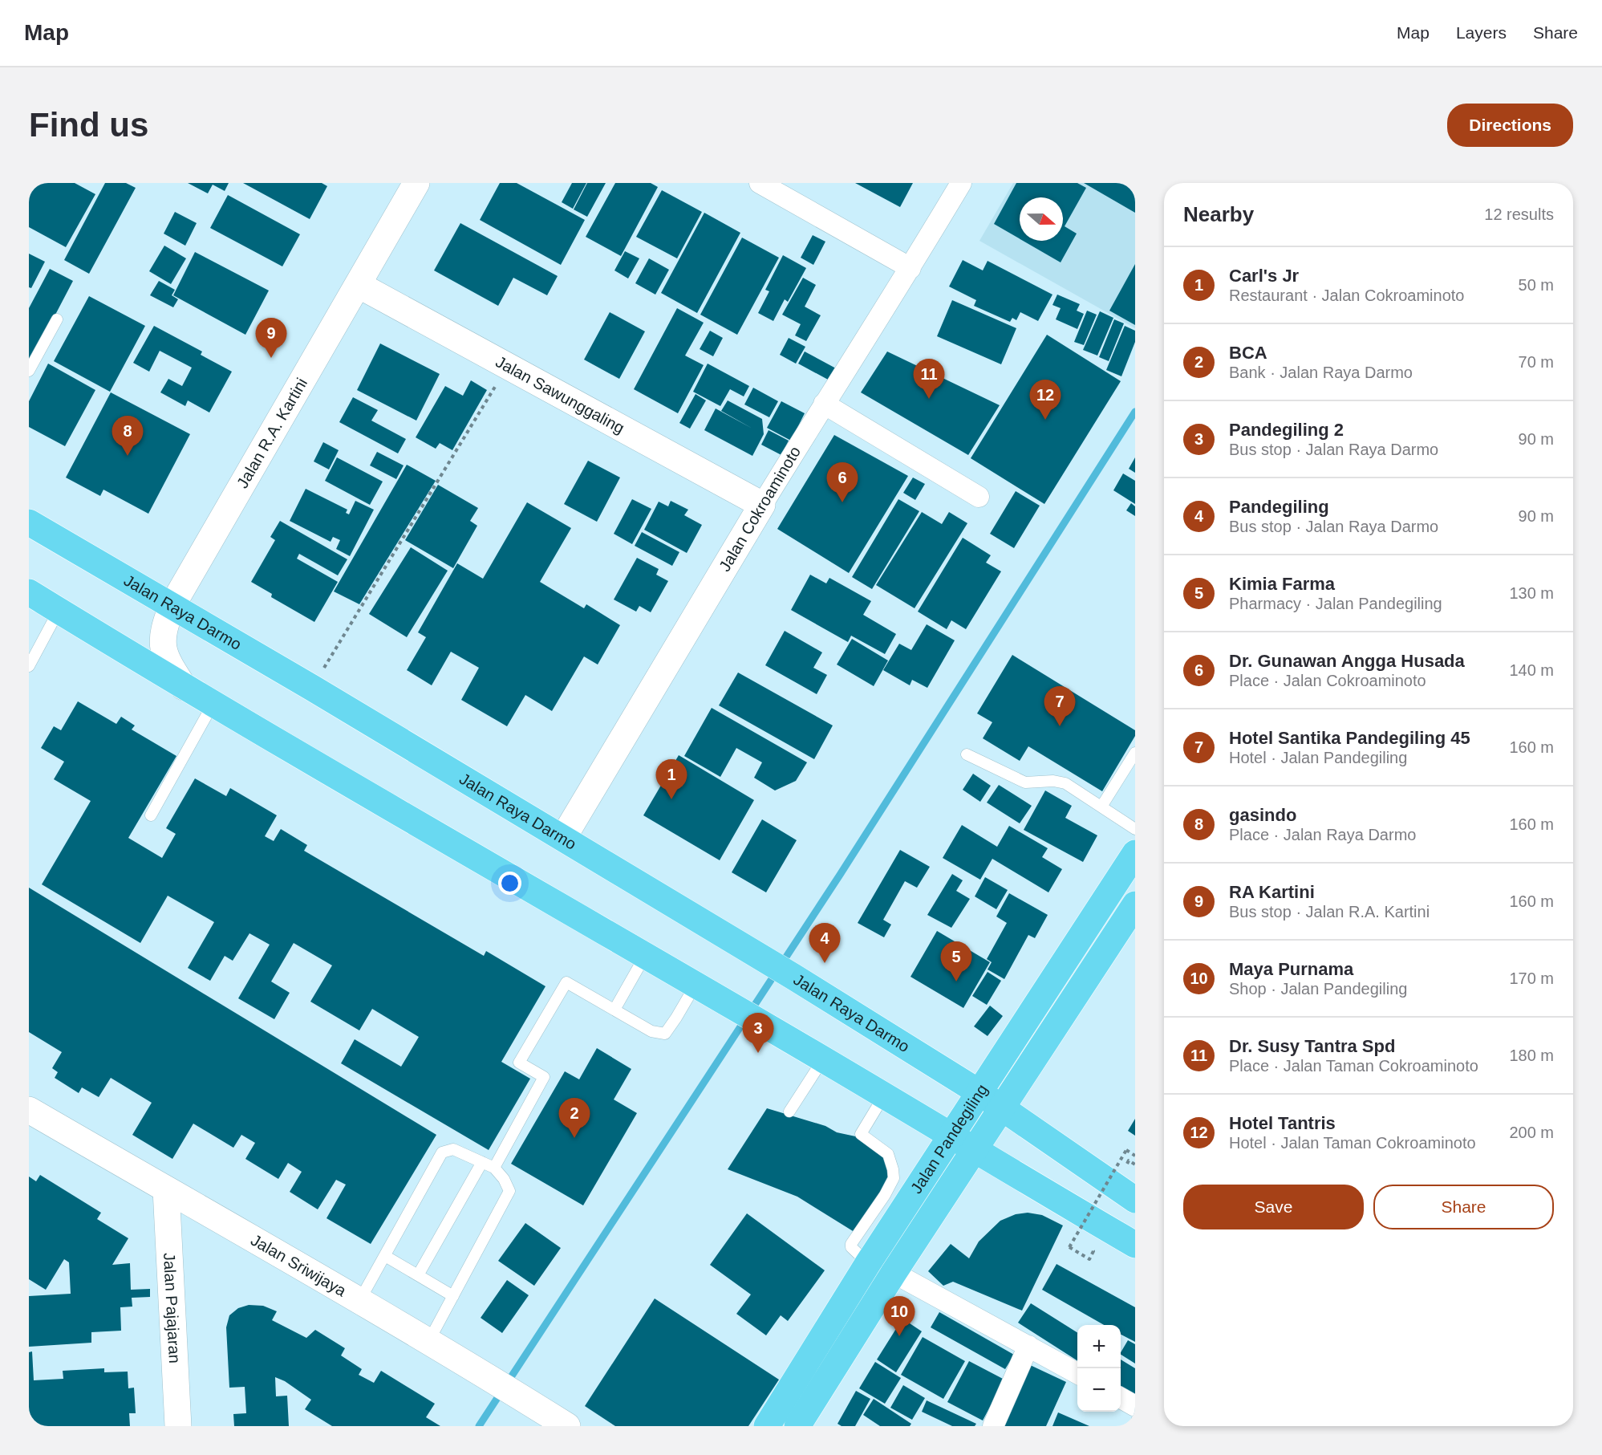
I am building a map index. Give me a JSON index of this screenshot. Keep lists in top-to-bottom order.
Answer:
{
  "streets": {
    "main road": ["Jalan Raya Darmo", "Jalan Pandegiling"],
    "street": [
      "Jalan Sawunggaling",
      "Jalan R.A. Kartini",
      "Jalan Cokroaminoto",
      "Jalan Sriwijaya",
      "Jalan Pajajaran"
    ]
  },
  "crossings": [
    ["Jalan Sawunggaling", "Jalan R.A. Kartini"],
    ["Jalan Sawunggaling", "Jalan Cokroaminoto"],
    ["Jalan R.A. Kartini", "Jalan Raya Darmo"],
    ["Jalan Cokroaminoto", "Jalan Raya Darmo"],
    ["Jalan Raya Darmo", "Jalan Pandegiling"],
    ["Jalan Sriwijaya", "Jalan Pajajaran"]
  ],
  "north": "right",
  "page": {
    "header": "Map",
    "nav": ["Map", "Layers", "Share"],
    "buttons": [
      "Directions",
      ["Save", "Share"]
    ],
    "title": "Find us",
    "heading": ["Nearby", "12 results"],
    "list": [
      {
        "mark": "1",
        "name": "Carl's Jr",
        "note": "Restaurant · Jalan Cokroaminoto",
        "value": "50 m"
      },
      {
        "mark": "2",
        "name": "BCA",
        "note": "Bank · Jalan Raya Darmo",
        "value": "70 m"
      },
      {
        "mark": "3",
        "name": "Pandegiling 2",
        "note": "Bus stop · Jalan Raya Darmo",
        "value": "90 m"
      },
      {
        "mark": "4",
        "name": "Pandegiling",
        "note": "Bus stop · Jalan Raya Darmo",
        "value": "90 m"
      },
      {
        "mark": "5",
        "name": "Kimia Farma",
        "note": "Pharmacy · Jalan Pandegiling",
        "value": "130 m"
      },
      {
        "mark": "6",
        "name": "Dr. Gunawan Angga Husada",
        "note": "Place · Jalan Cokroaminoto",
        "value": "140 m"
      },
      {
        "mark": "7",
        "name": "Hotel Santika Pandegiling 45",
        "note": "Hotel · Jalan Pandegiling",
        "value": "160 m"
      },
      {
        "mark": "8",
        "name": "gasindo",
        "note": "Place · Jalan Raya Darmo",
        "value": "160 m"
      },
      {
        "mark": "9",
        "name": "RA Kartini",
        "note": "Bus stop · Jalan R.A. Kartini",
        "value": "160 m"
      },
      {
        "mark": "10",
        "name": "Maya Purnama",
        "note": "Shop · Jalan Pandegiling",
        "value": "170 m"
      },
      {
        "mark": "11",
        "name": "Dr. Susy Tantra Spd",
        "note": "Place · Jalan Taman Cokroaminoto",
        "value": "180 m"
      },
      {
        "mark": "12",
        "name": "Hotel Tantris",
        "note": "Hotel · Jalan Taman Cokroaminoto",
        "value": "200 m"
      }
    ],
    "pins": [
      "9",
      "11",
      "12",
      "8",
      "6",
      "7",
      "1",
      "4",
      "5",
      "3",
      "2",
      "10"
    ],
    "map_buttons": ["+", "−"]
  }
}
